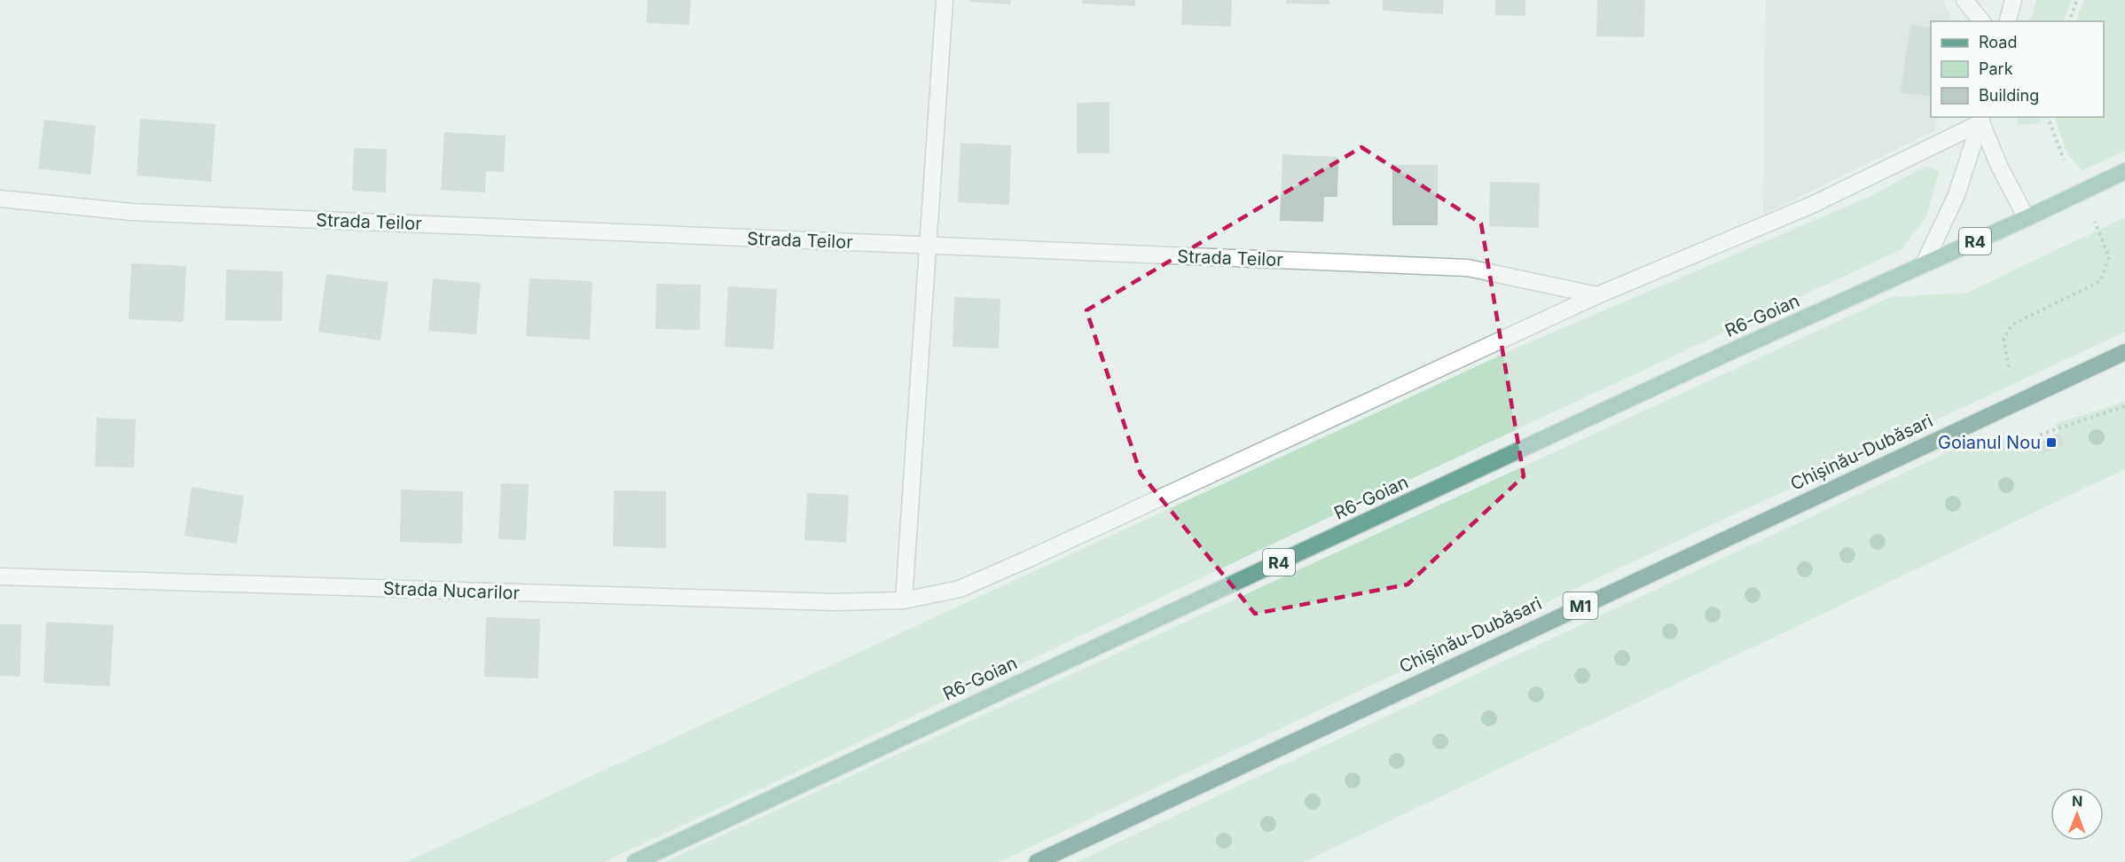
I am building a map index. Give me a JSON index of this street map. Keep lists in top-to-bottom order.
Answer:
{
  "streets": {
    "highway": ["Chișinău-Dubăsari", "M1"],
    "main road": ["R4", "R6-Goian"],
    "street": ["Strada Teilor", "Strada Nucarilor"]
  },
  "crossings": [
    ["Strada Teilor", "Strada Nucarilor"]
  ],
  "places": {
    "transit": ["Goianul Nou"]
  },
  "legend": ["Road", "Park", "Building"],
  "north": "top"
}
